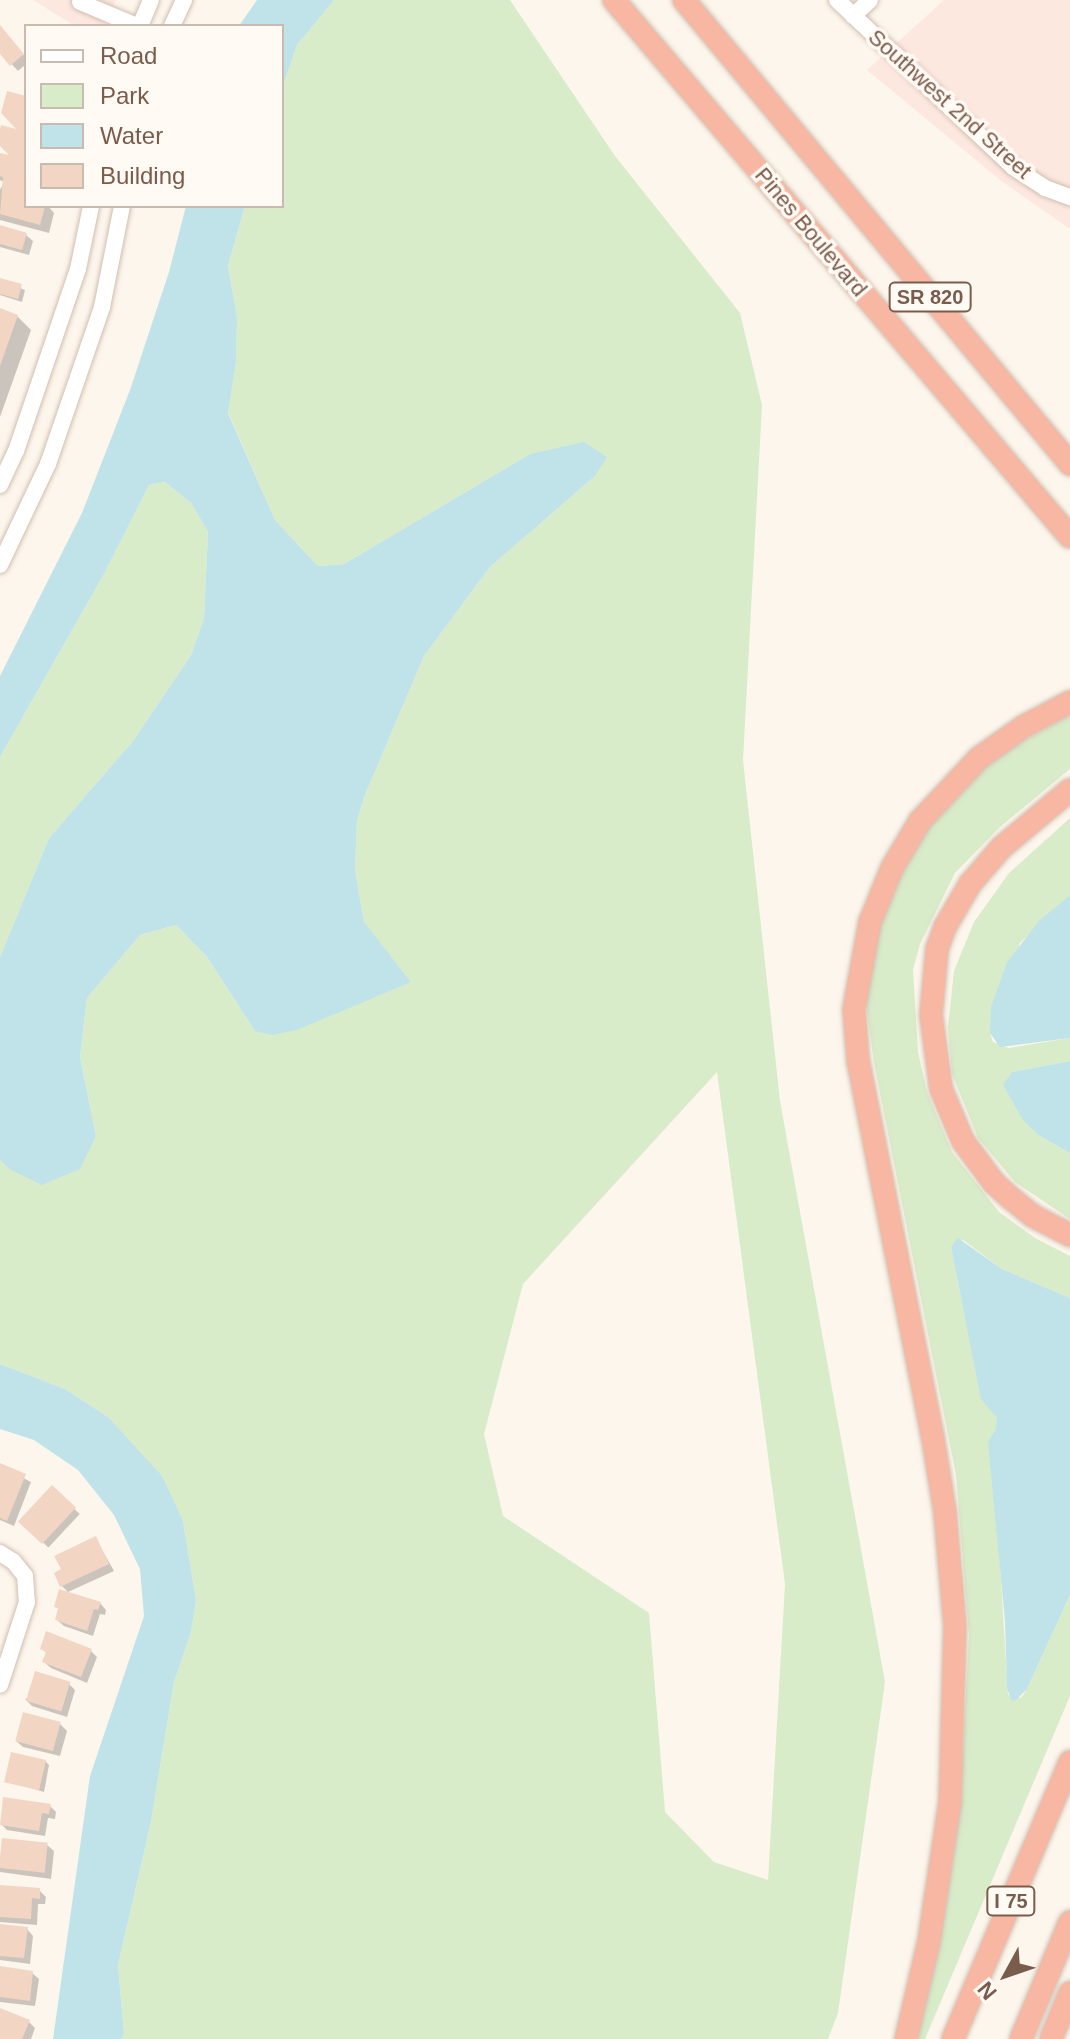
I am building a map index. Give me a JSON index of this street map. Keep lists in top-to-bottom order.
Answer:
{
  "streets": {
    "highway": ["Pines Boulevard", "SR 820", "I 75"],
    "street": ["Southwest 2nd Street"]
  },
  "legend": [
    "Road",
    "Park",
    "Water",
    "Building"
  ],
  "north": "bottom left"
}
